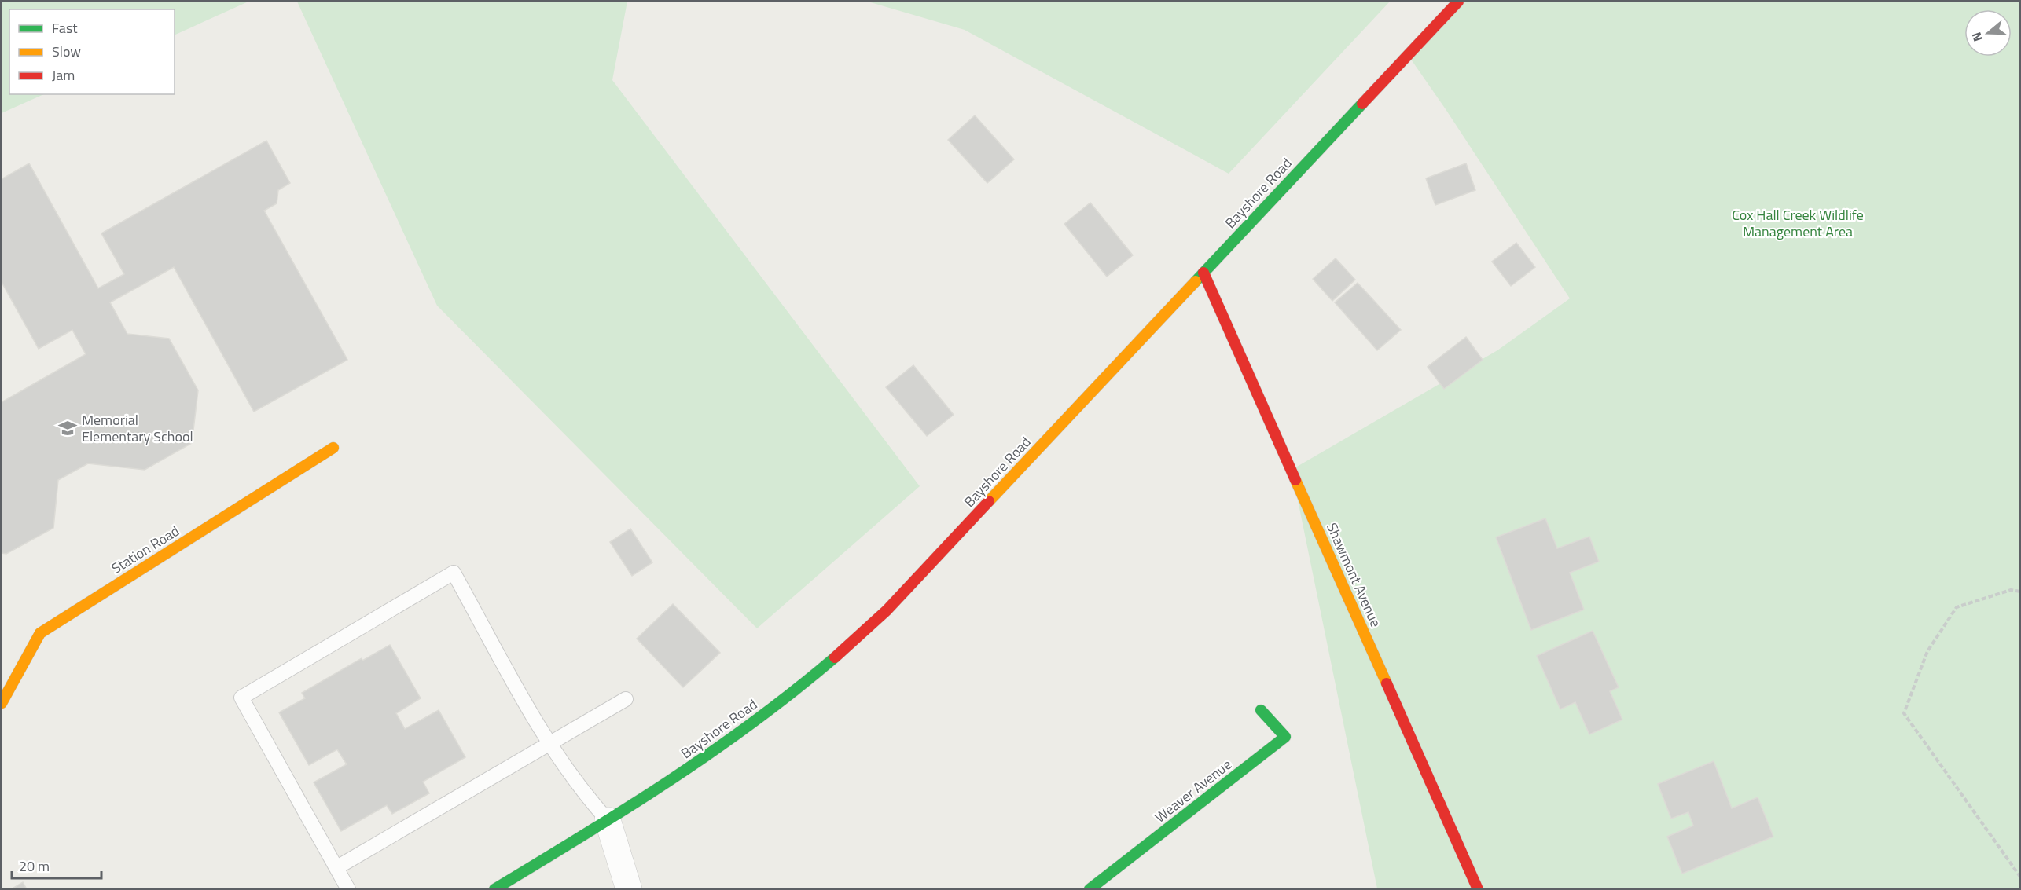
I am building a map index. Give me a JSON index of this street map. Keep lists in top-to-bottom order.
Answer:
{
  "streets": {
    "street": [
      "Bayshore Road",
      "Station Road",
      "Shawmont Avenue",
      "Weaver Avenue"
    ]
  },
  "crossings": [
    ["Bayshore Road", "Shawmont Avenue"]
  ],
  "parks": ["Cox Hall Creek Wildlife Management Area"],
  "places": {
    "school or university": ["Memorial Elementary School"]
  },
  "legend": ["Fast", "Slow", "Jam"],
  "scale_bar": "20 m",
  "north": "left"
}
